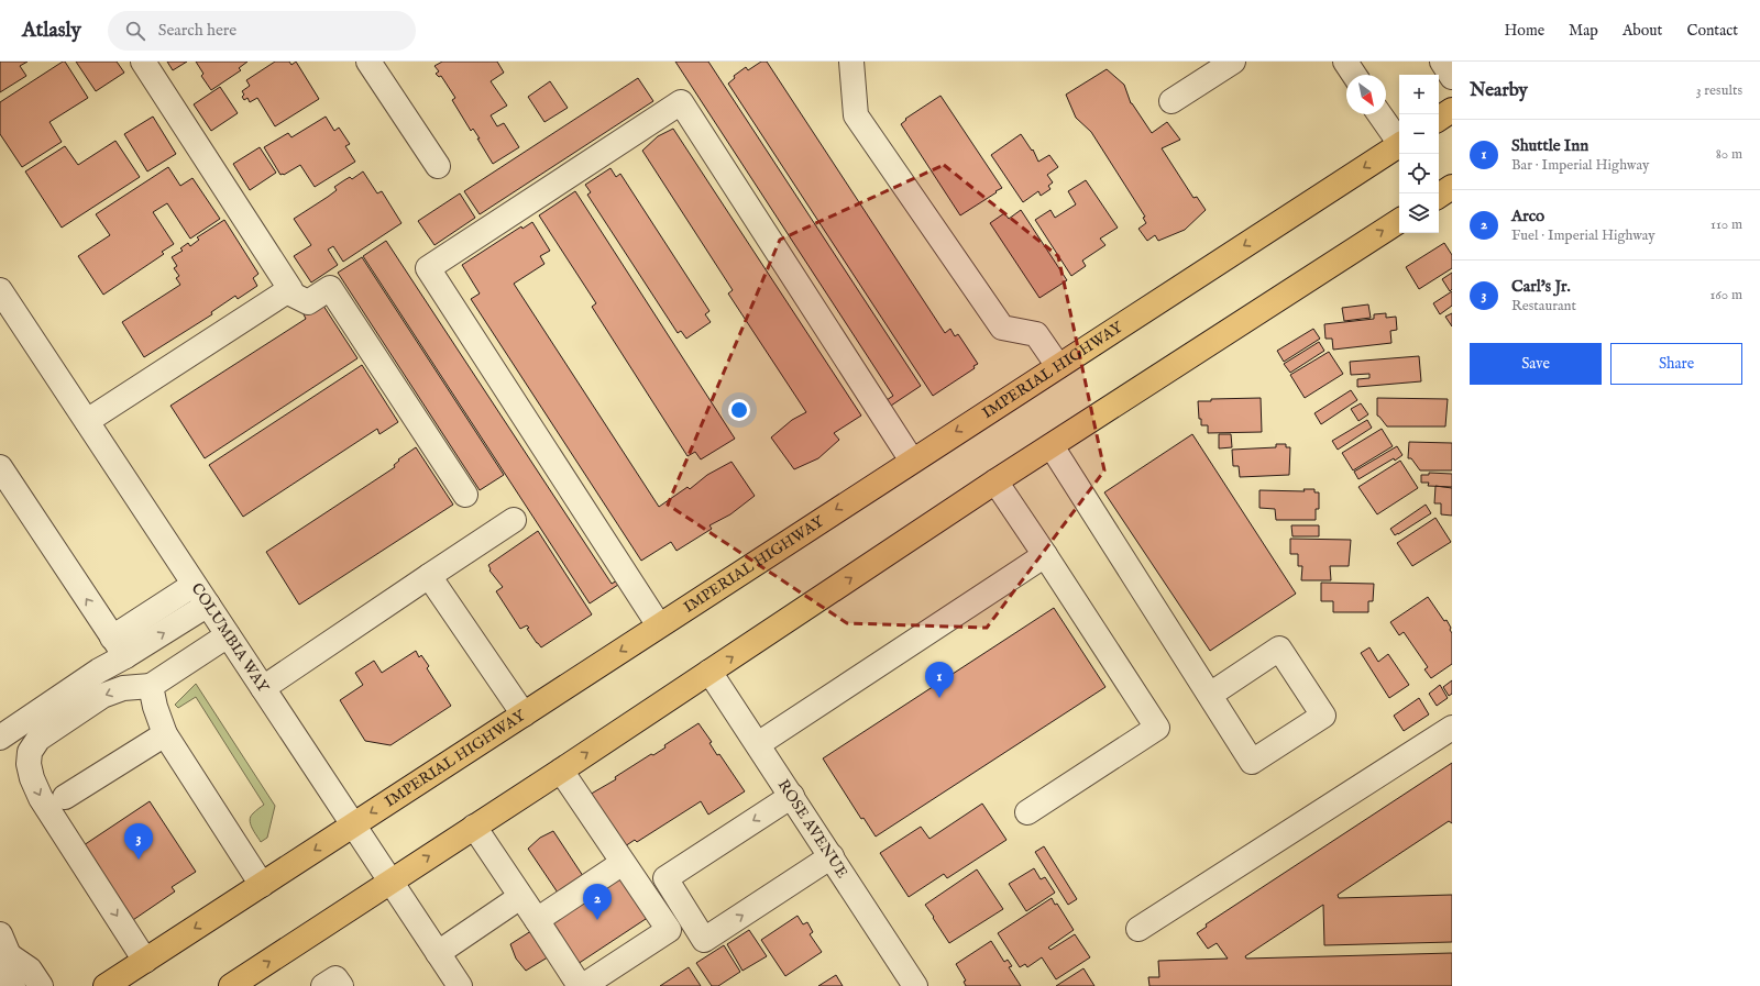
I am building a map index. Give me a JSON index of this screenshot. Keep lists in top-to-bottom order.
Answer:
{
  "streets": {
    "main road": ["IMPERIAL HIGHWAY"],
    "street": ["COLUMBIA WAY", "ROSE AVENUE"]
  },
  "crossings": [
    ["IMPERIAL HIGHWAY", "COLUMBIA WAY"]
  ],
  "north": "bottom right",
  "page": {
    "header": "Atlasly",
    "search": "Search here",
    "nav": [
      "Home",
      "Map",
      "About",
      "Contact"
    ],
    "heading": ["Nearby", "3 results"],
    "map_buttons": ["+", "−"],
    "list": [
      {
        "mark": "1",
        "name": "Shuttle Inn",
        "note": "Bar · Imperial Highway",
        "value": "80 m"
      },
      {
        "mark": "2",
        "name": "Arco",
        "note": "Fuel · Imperial Highway",
        "value": "110 m"
      },
      {
        "mark": "3",
        "name": "Carl's Jr.",
        "note": "Restaurant",
        "value": "160 m"
      }
    ],
    "buttons": ["Save", "Share"],
    "pins": ["1", "3", "2"]
  }
}
